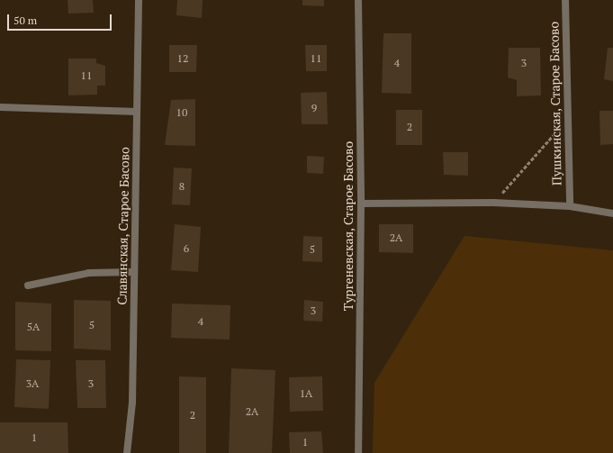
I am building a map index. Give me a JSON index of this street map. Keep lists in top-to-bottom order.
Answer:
{
  "streets": {
    "street": ["Пушкинская, Старое Басово", "Славянская, Старое Басово", "Тургеневская, Старое Басово"]
  },
  "house_numbers": [
    "12",
    "11",
    "4",
    "3",
    "11",
    "9",
    "10",
    "2",
    "8",
    "2А",
    "6",
    "5",
    "3",
    "4",
    "5",
    "5А",
    "3А",
    "3",
    "1А",
    "2А",
    "2",
    "1",
    "1"
  ],
  "scale_bar": "50 m"
}
